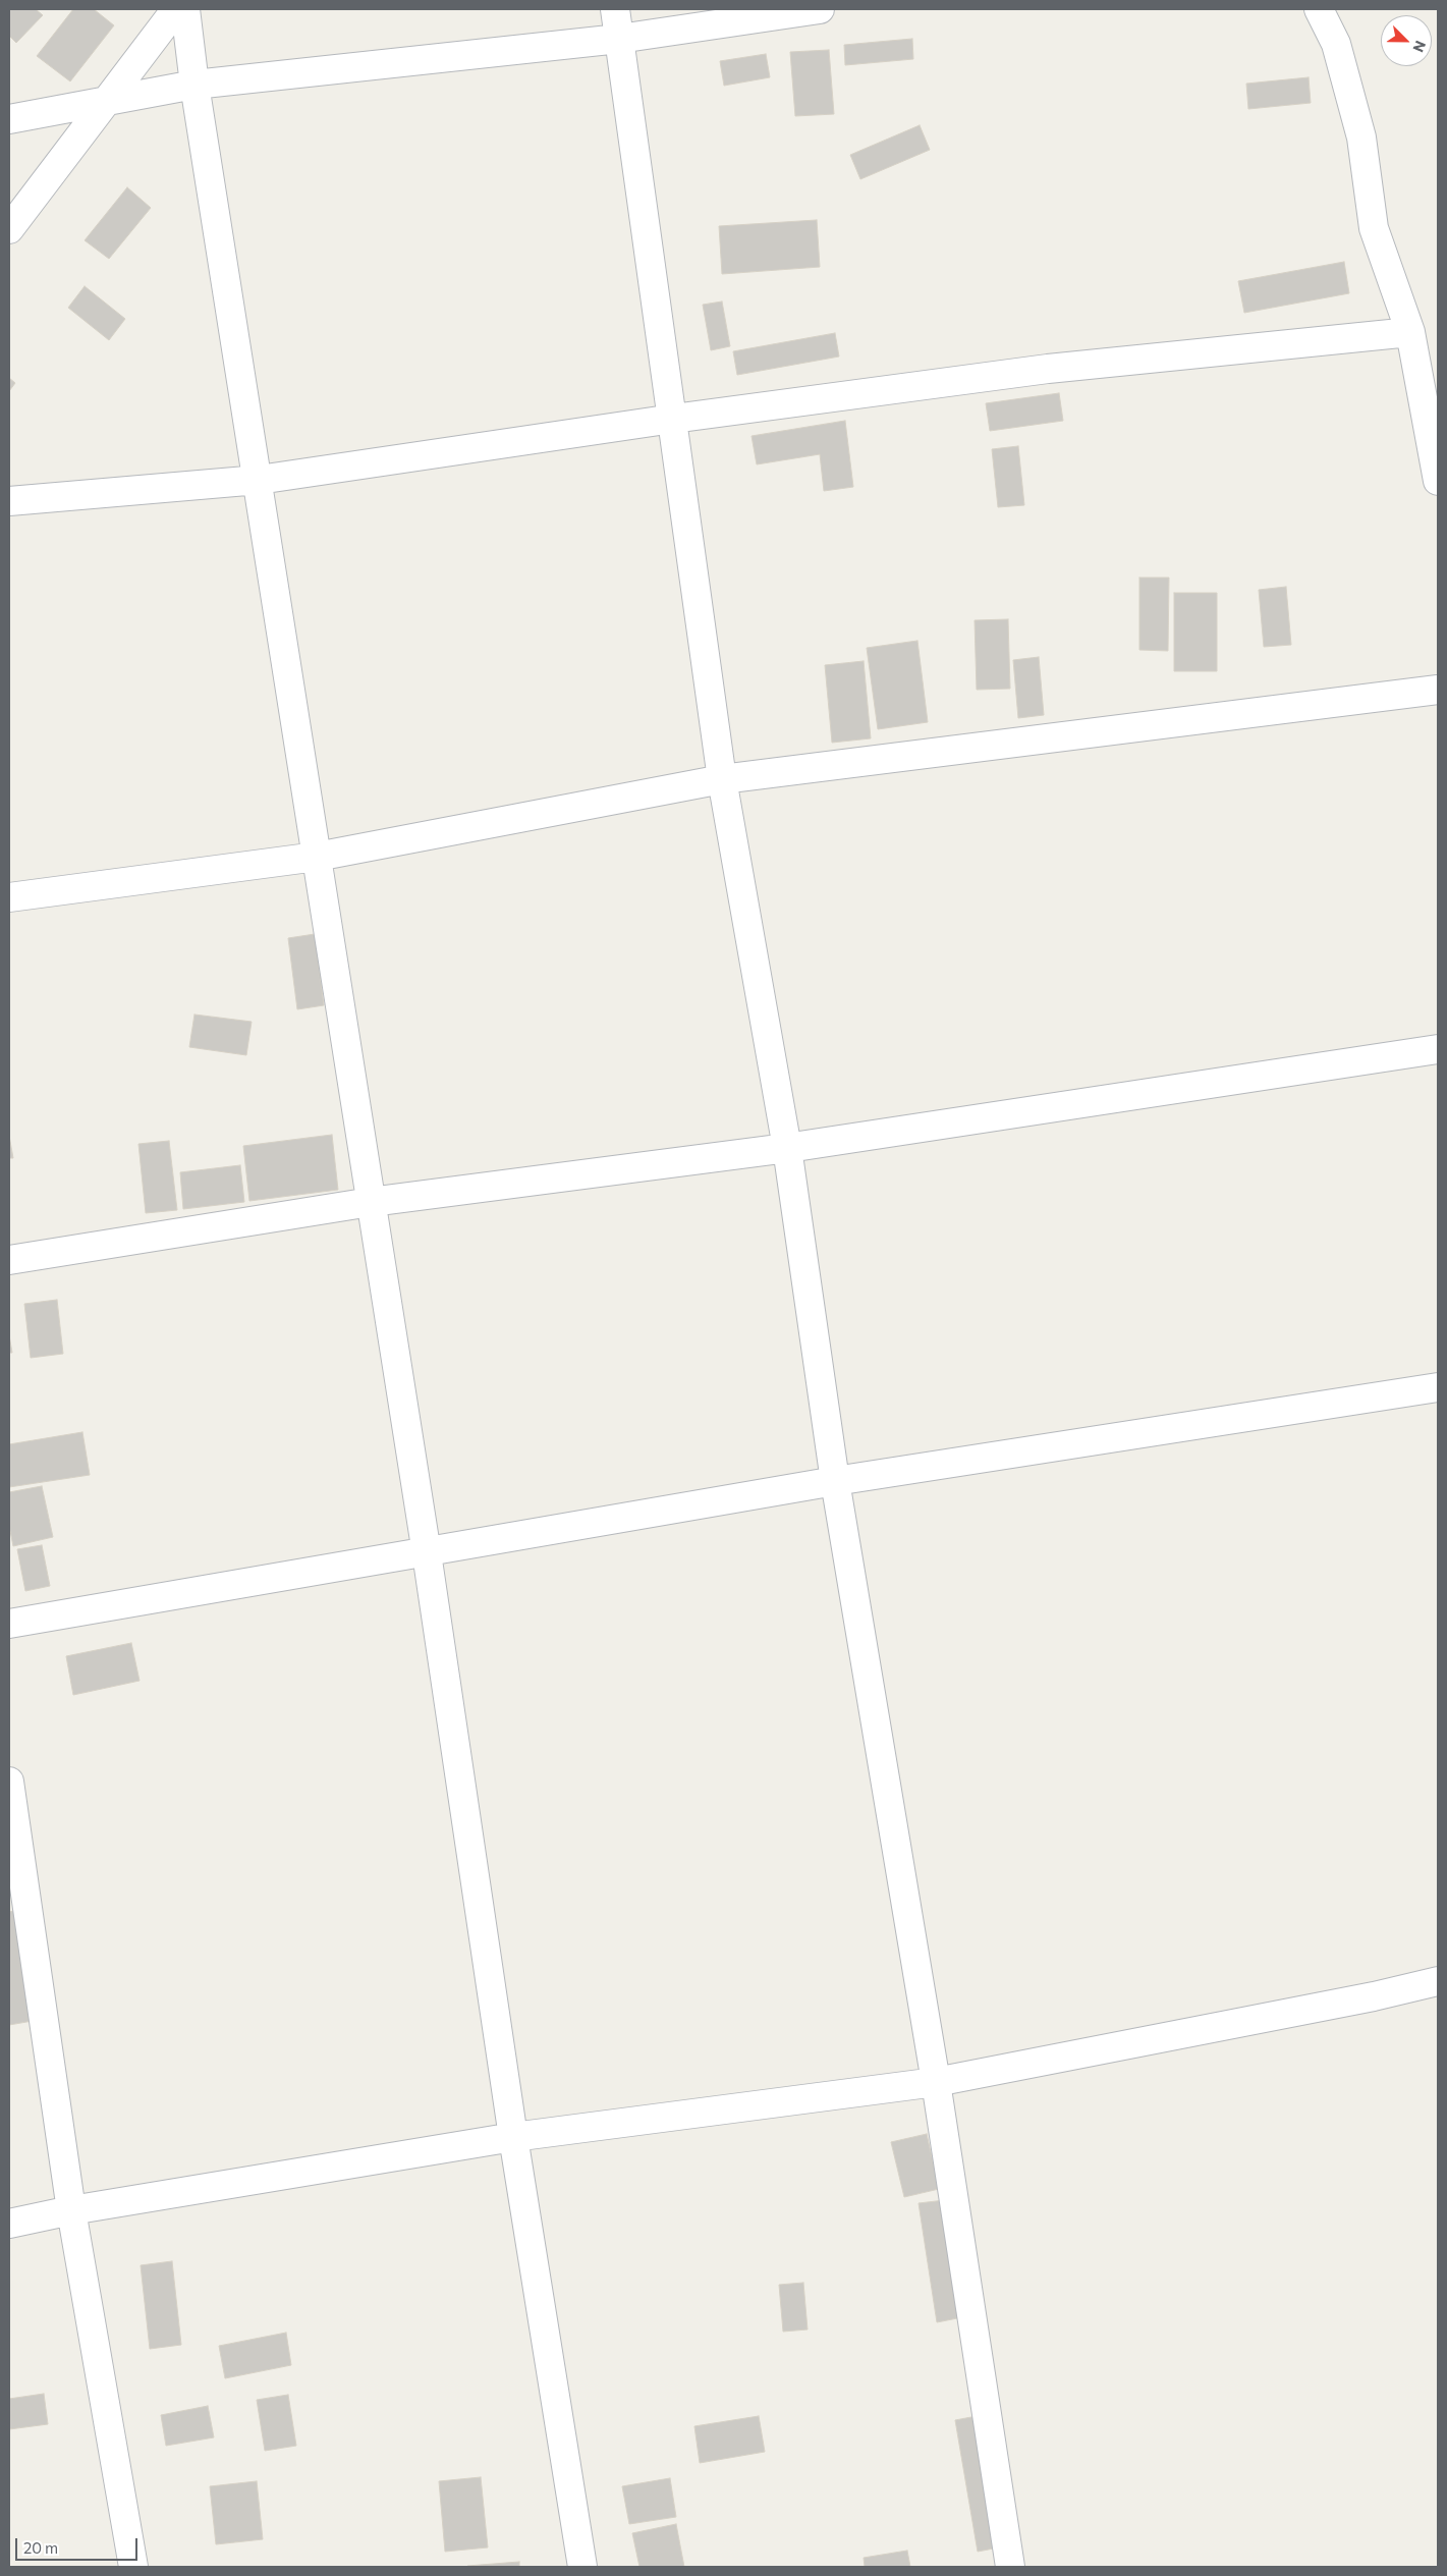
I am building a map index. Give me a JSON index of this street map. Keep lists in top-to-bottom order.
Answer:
{
  "scale_bar": "20 m",
  "north": "bottom right"
}
